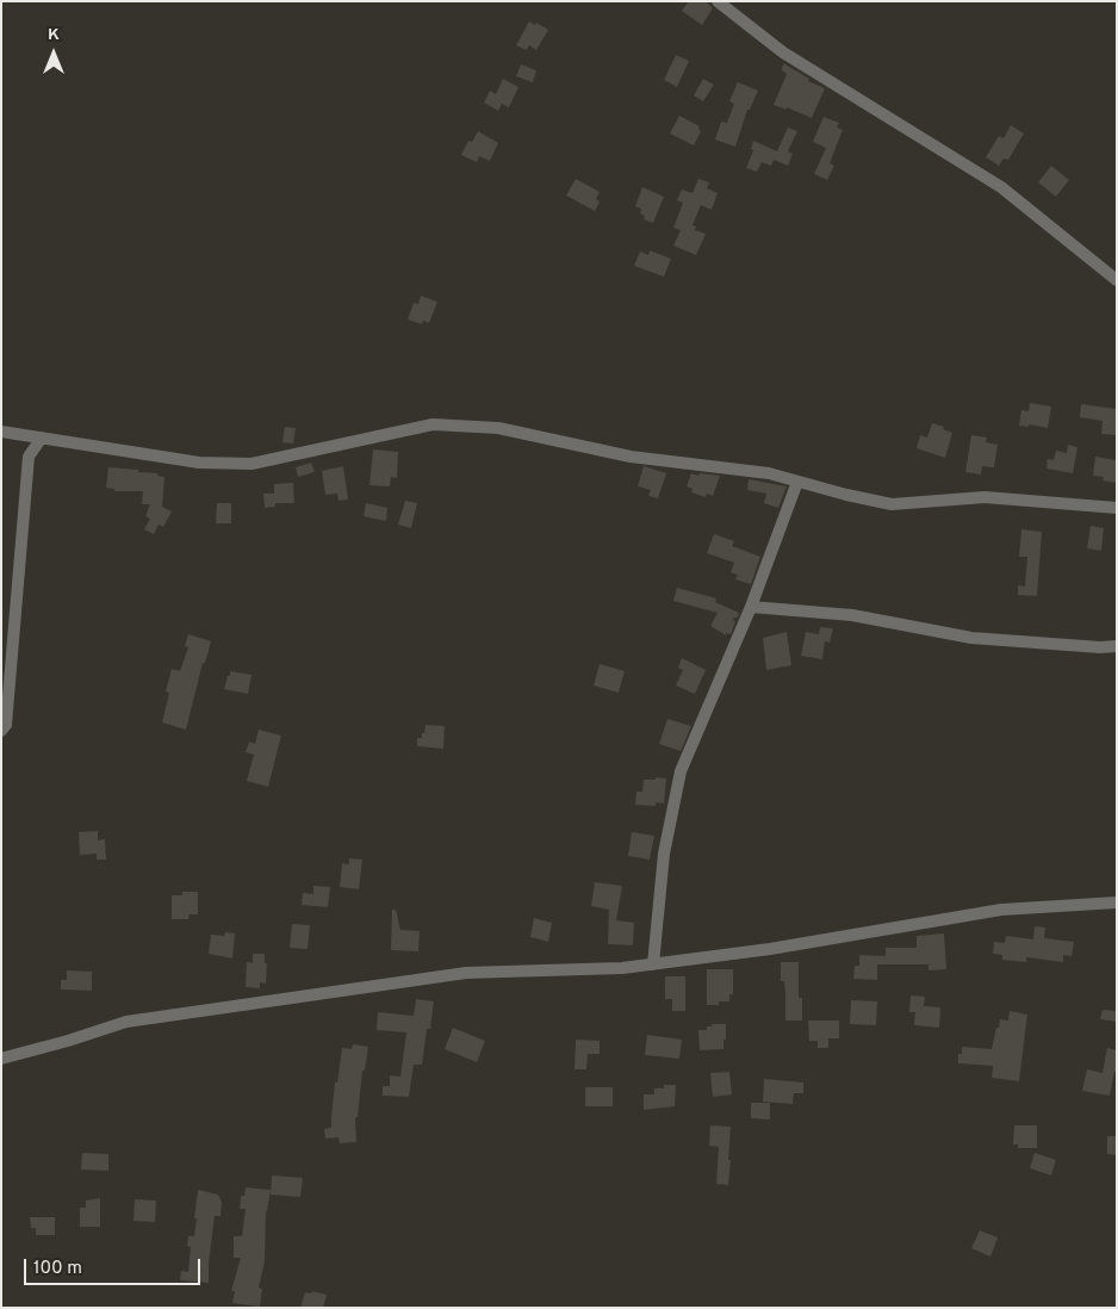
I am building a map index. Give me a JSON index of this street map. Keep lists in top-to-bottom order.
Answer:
{
  "scale_bar": "100 m",
  "north": "top"
}
